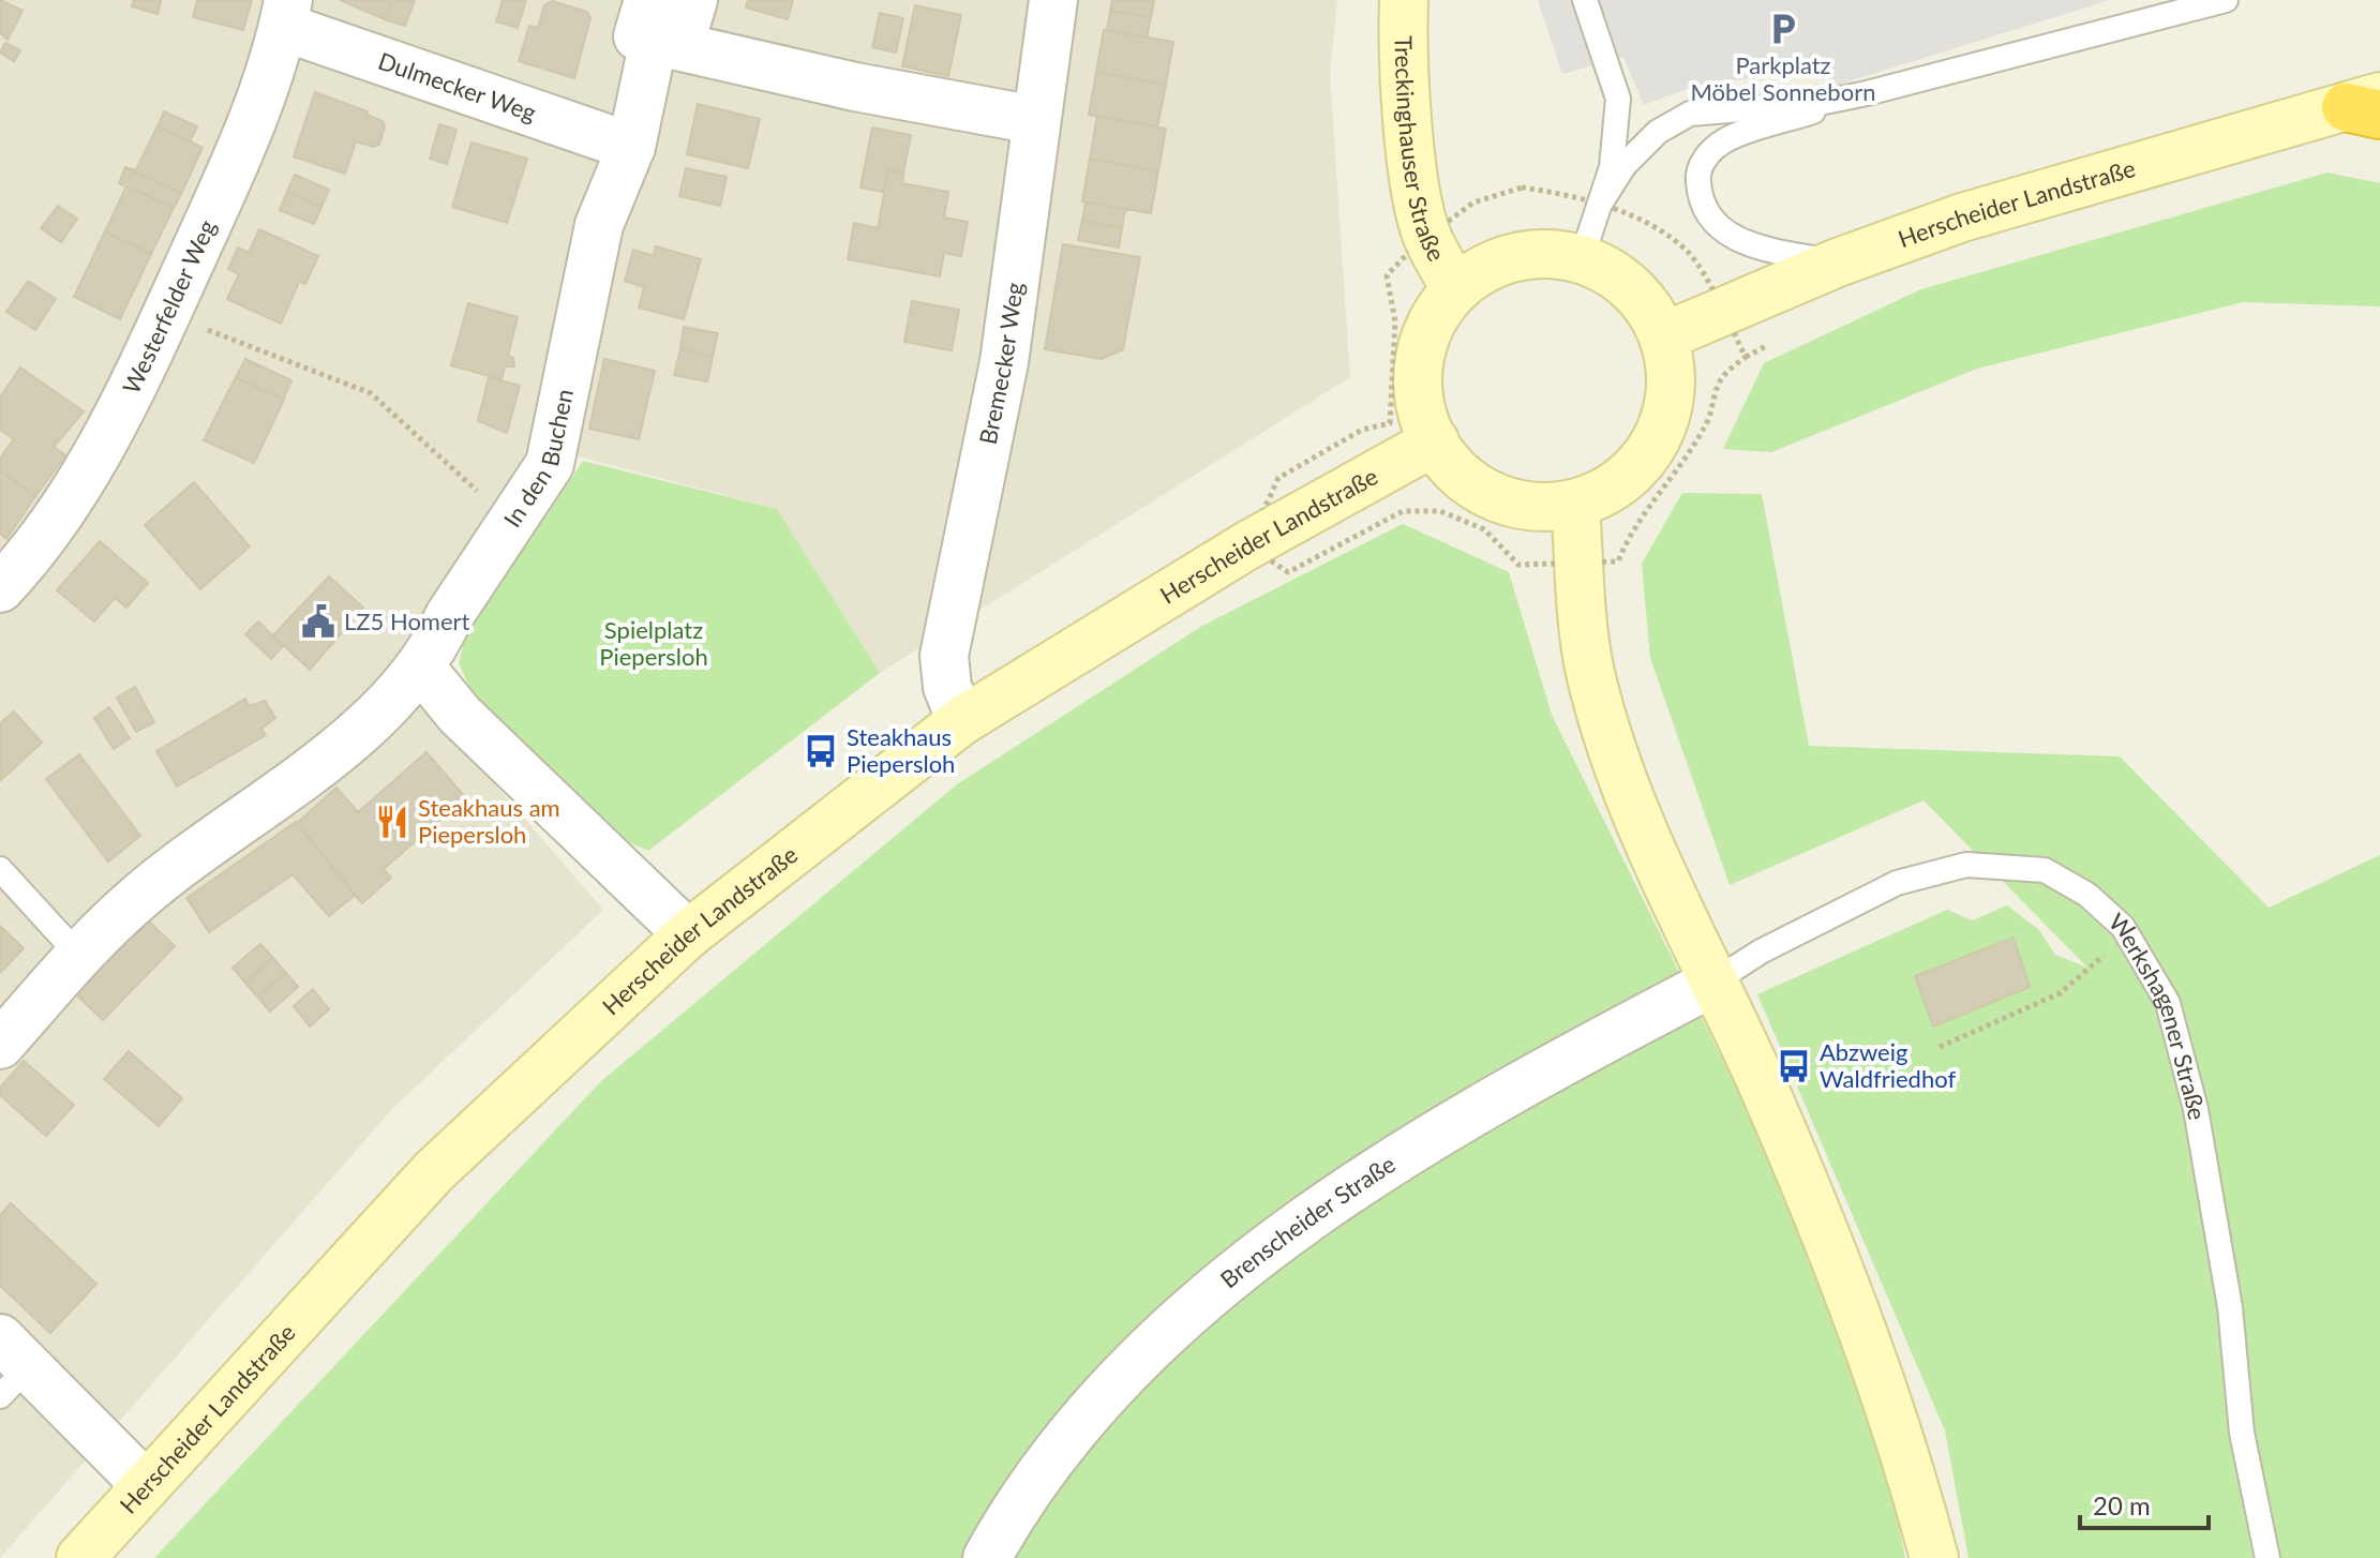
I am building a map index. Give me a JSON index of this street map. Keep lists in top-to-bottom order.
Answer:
{
  "streets": {
    "main road": ["Treckinghauser Straße", "Herscheider Landstraße"],
    "street": [
      "Dulmecker Weg",
      "Westerfelder Weg",
      "Bremecker Weg",
      "In den Buchen",
      "Brenscheider Straße"
    ],
    "lane": ["Werkshagener Straße"]
  },
  "crossings": [
    ["Dulmecker Weg", "Westerfelder Weg"],
    ["Dulmecker Weg", "In den Buchen"],
    ["Treckinghauser Straße", "Herscheider Landstraße"],
    ["Herscheider Landstraße", "Bremecker Weg"],
    ["Werkshagener Straße", "Brenscheider Straße"]
  ],
  "parks": ["Spielplatz Piepersloh"],
  "places": {
    "parking": ["Parkplatz Möbel Sonneborn"],
    "public building": ["LZ5 Homert"],
    "bus stop": ["Steakhaus Piepersloh", "Abzweig Waldfriedhof"],
    "restaurant": ["Steakhaus am Piepersloh"]
  },
  "scale_bar": "20 m"
}
